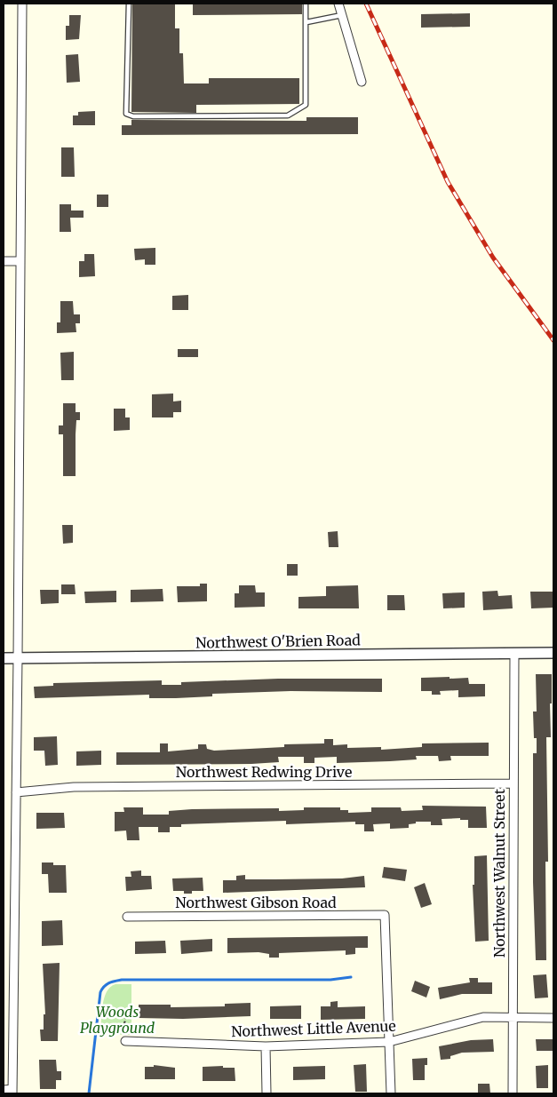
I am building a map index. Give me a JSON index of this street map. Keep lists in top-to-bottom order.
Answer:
{
  "streets": {
    "street": [
      "Northwest O'Brien Road",
      "Northwest Redwing Drive",
      "Northwest Walnut Street",
      "Northwest Gibson Road",
      "Northwest Little Avenue"
    ]
  },
  "crossings": [
    ["Northwest O'Brien Road", "Northwest Walnut Street"],
    ["Northwest Redwing Drive", "Northwest Walnut Street"],
    ["Northwest Walnut Street", "Northwest Little Avenue"],
    ["Northwest Gibson Road", "Northwest Little Avenue"]
  ],
  "parks": ["Woods Playground"]
}
